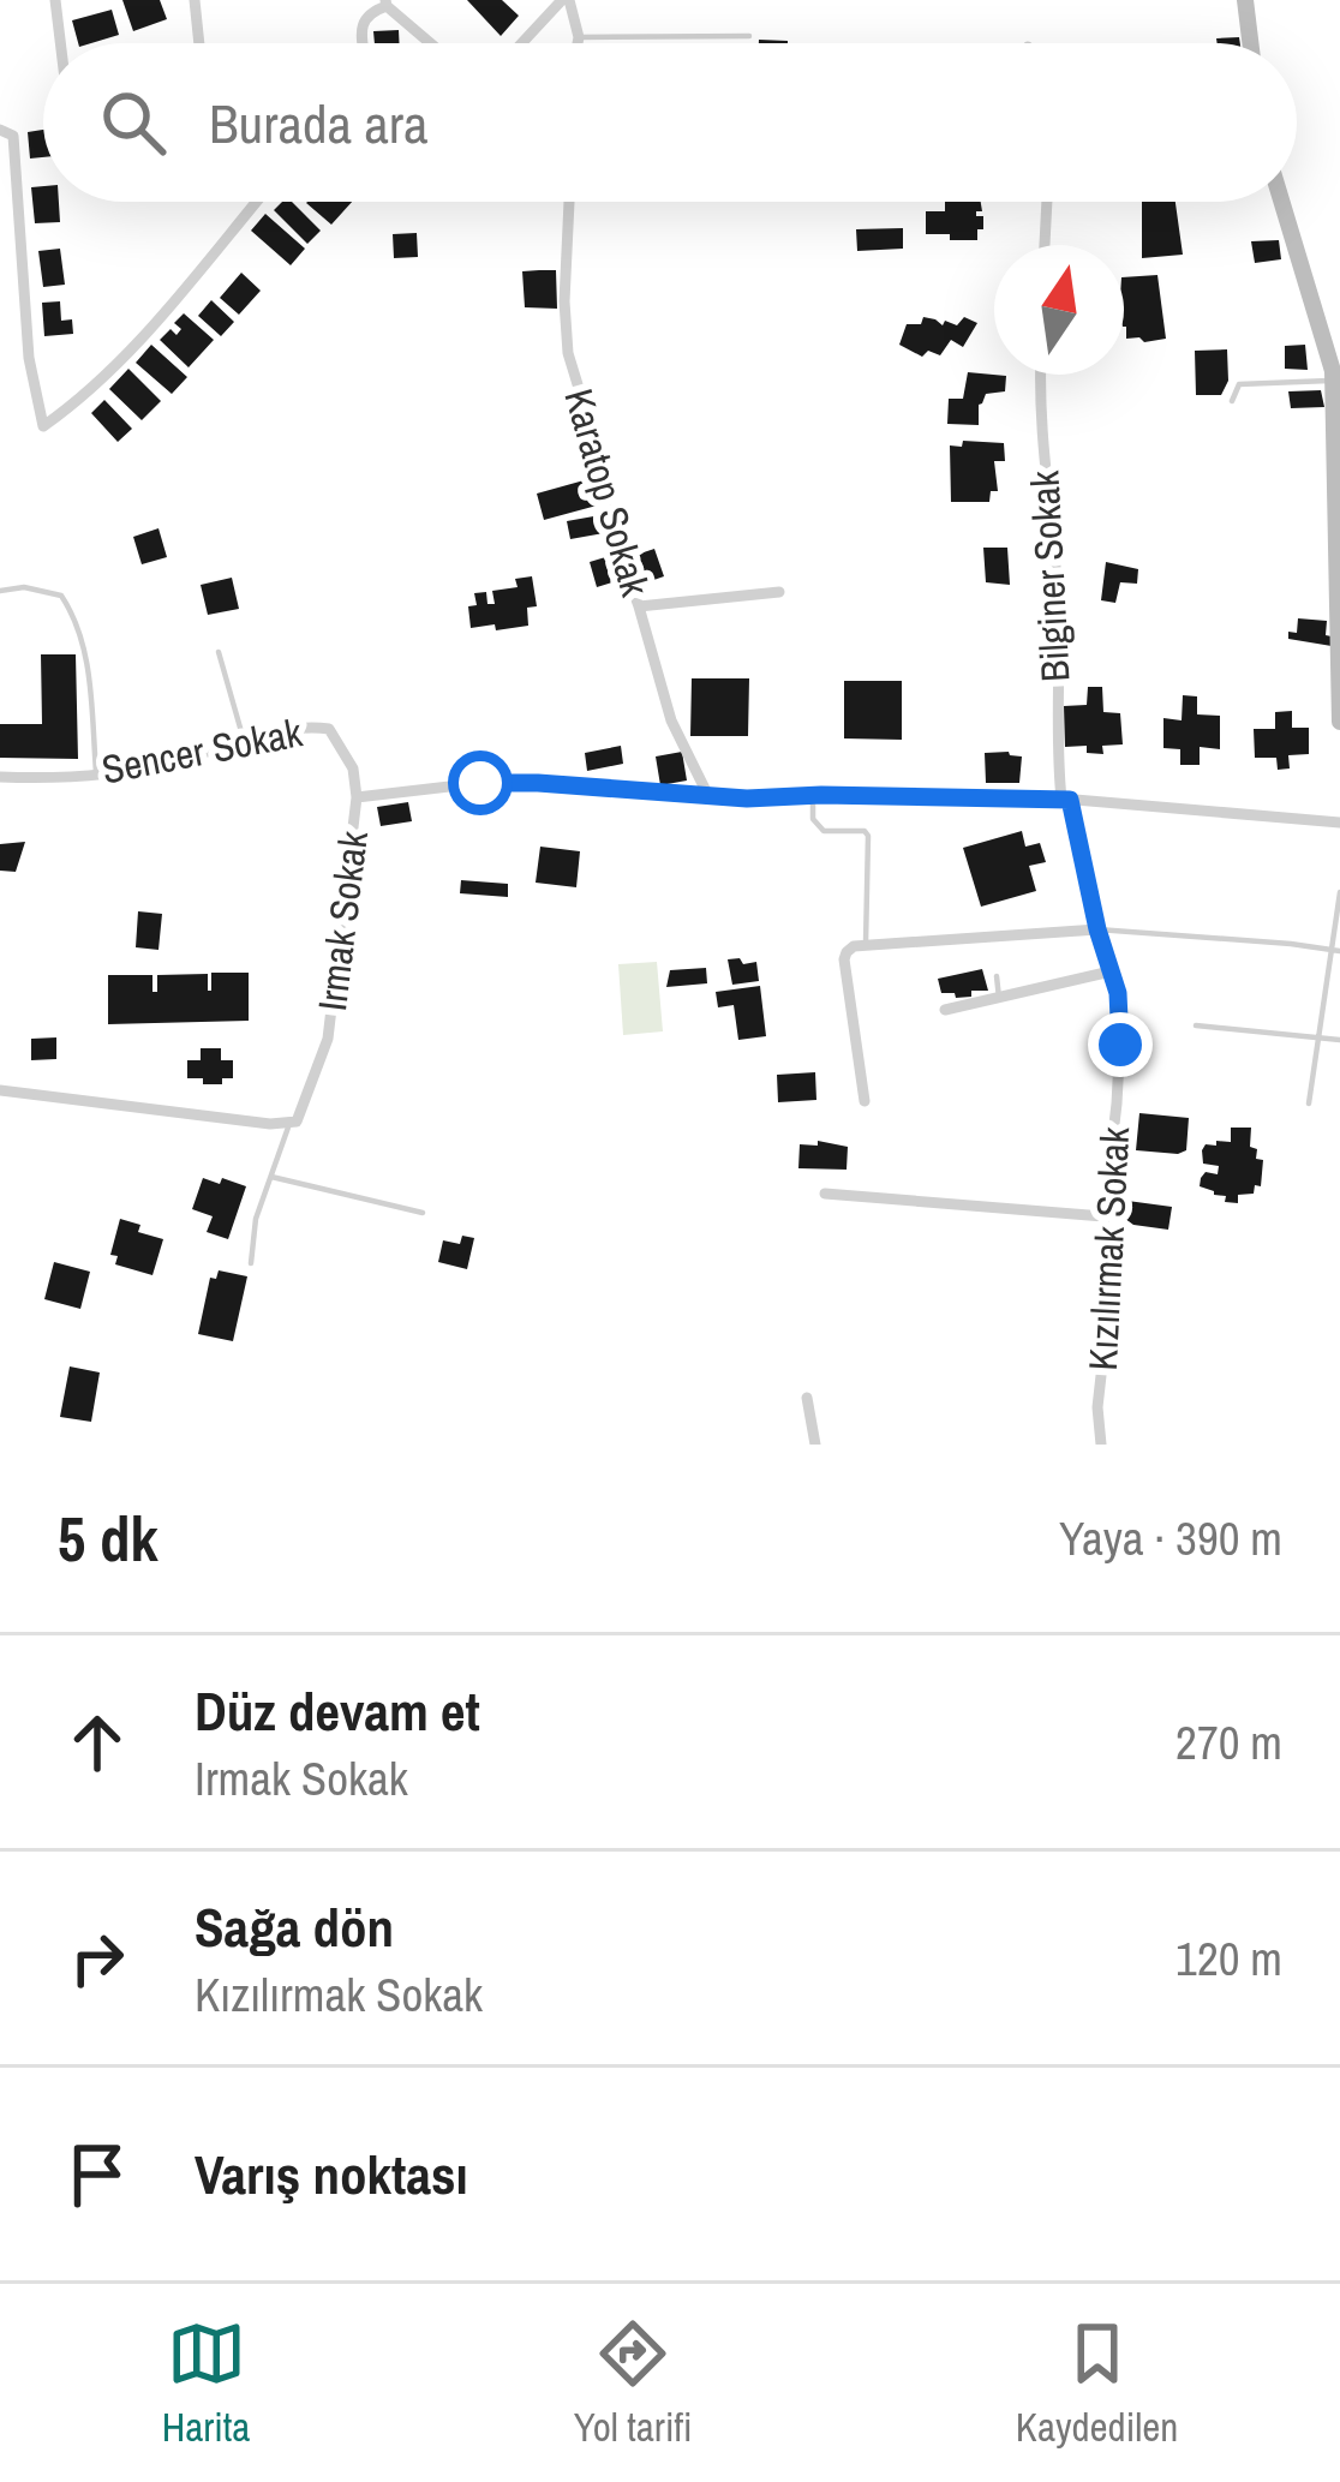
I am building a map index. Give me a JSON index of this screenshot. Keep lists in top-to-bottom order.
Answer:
{
  "streets": {
    "street": [
      "Karatop Sokak",
      "Bilginer Sokak",
      "Sencer Sokak",
      "Irmak Sokak",
      "Kızılırmak Sokak"
    ]
  },
  "crossings": [
    ["Karatop Sokak", "Irmak Sokak"],
    ["Bilginer Sokak", "Irmak Sokak"],
    ["Bilginer Sokak", "Kızılırmak Sokak"],
    ["Sencer Sokak", "Irmak Sokak"],
    ["Irmak Sokak", "Kızılırmak Sokak"]
  ],
  "north": "top",
  "page": {
    "search": "Burada ara",
    "heading": ["5 dk", "Yaya · 390 m"],
    "list": [
      ["Düz devam et", "Irmak Sokak", "270 m"],
      ["Sağa dön", "Kızılırmak Sokak", "120 m"],
      "Varış noktası"
    ],
    "nav": ["Harita", "Yol tarifi", "Kaydedilen"]
  }
}
